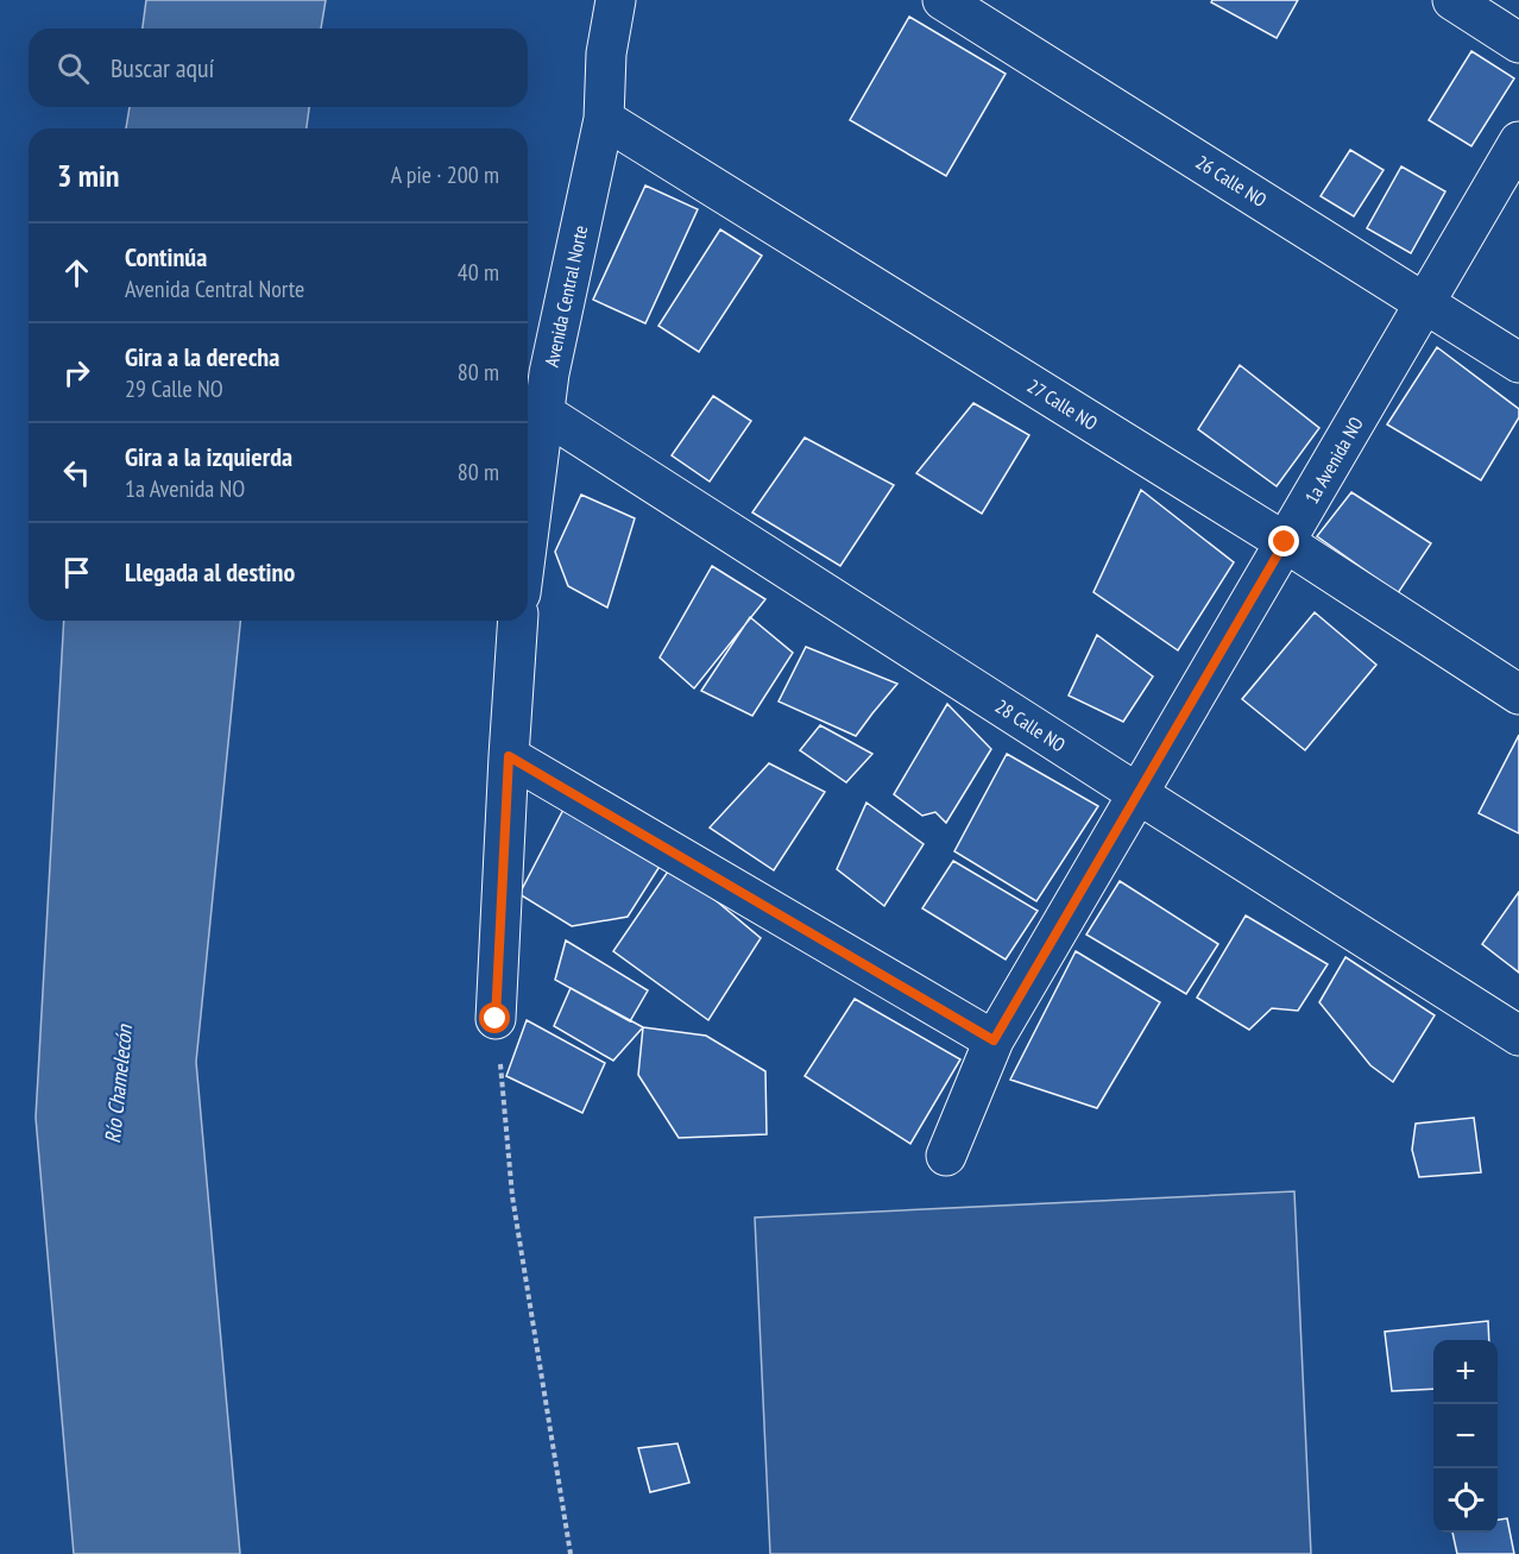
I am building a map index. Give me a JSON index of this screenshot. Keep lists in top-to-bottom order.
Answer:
{
  "streets": {
    "street": [
      "26 Calle NO",
      "Avenida Central Norte",
      "27 Calle NO",
      "1a Avenida NO",
      "28 Calle NO"
    ]
  },
  "crossings": [
    ["26 Calle NO", "1a Avenida NO"],
    ["Avenida Central Norte", "27 Calle NO"],
    ["Avenida Central Norte", "28 Calle NO"],
    ["27 Calle NO", "1a Avenida NO"],
    ["1a Avenida NO", "28 Calle NO"]
  ],
  "water": ["Río Chamelecón"],
  "page": {
    "search": "Buscar aquí",
    "heading": ["3 min", "A pie · 200 m"],
    "list": [
      ["Continúa", "Avenida Central Norte", "40 m"],
      ["Gira a la derecha", "29 Calle NO", "80 m"],
      ["Gira a la izquierda", "1a Avenida NO", "80 m"],
      "Llegada al destino"
    ],
    "map_buttons": ["+", "−"]
  }
}
